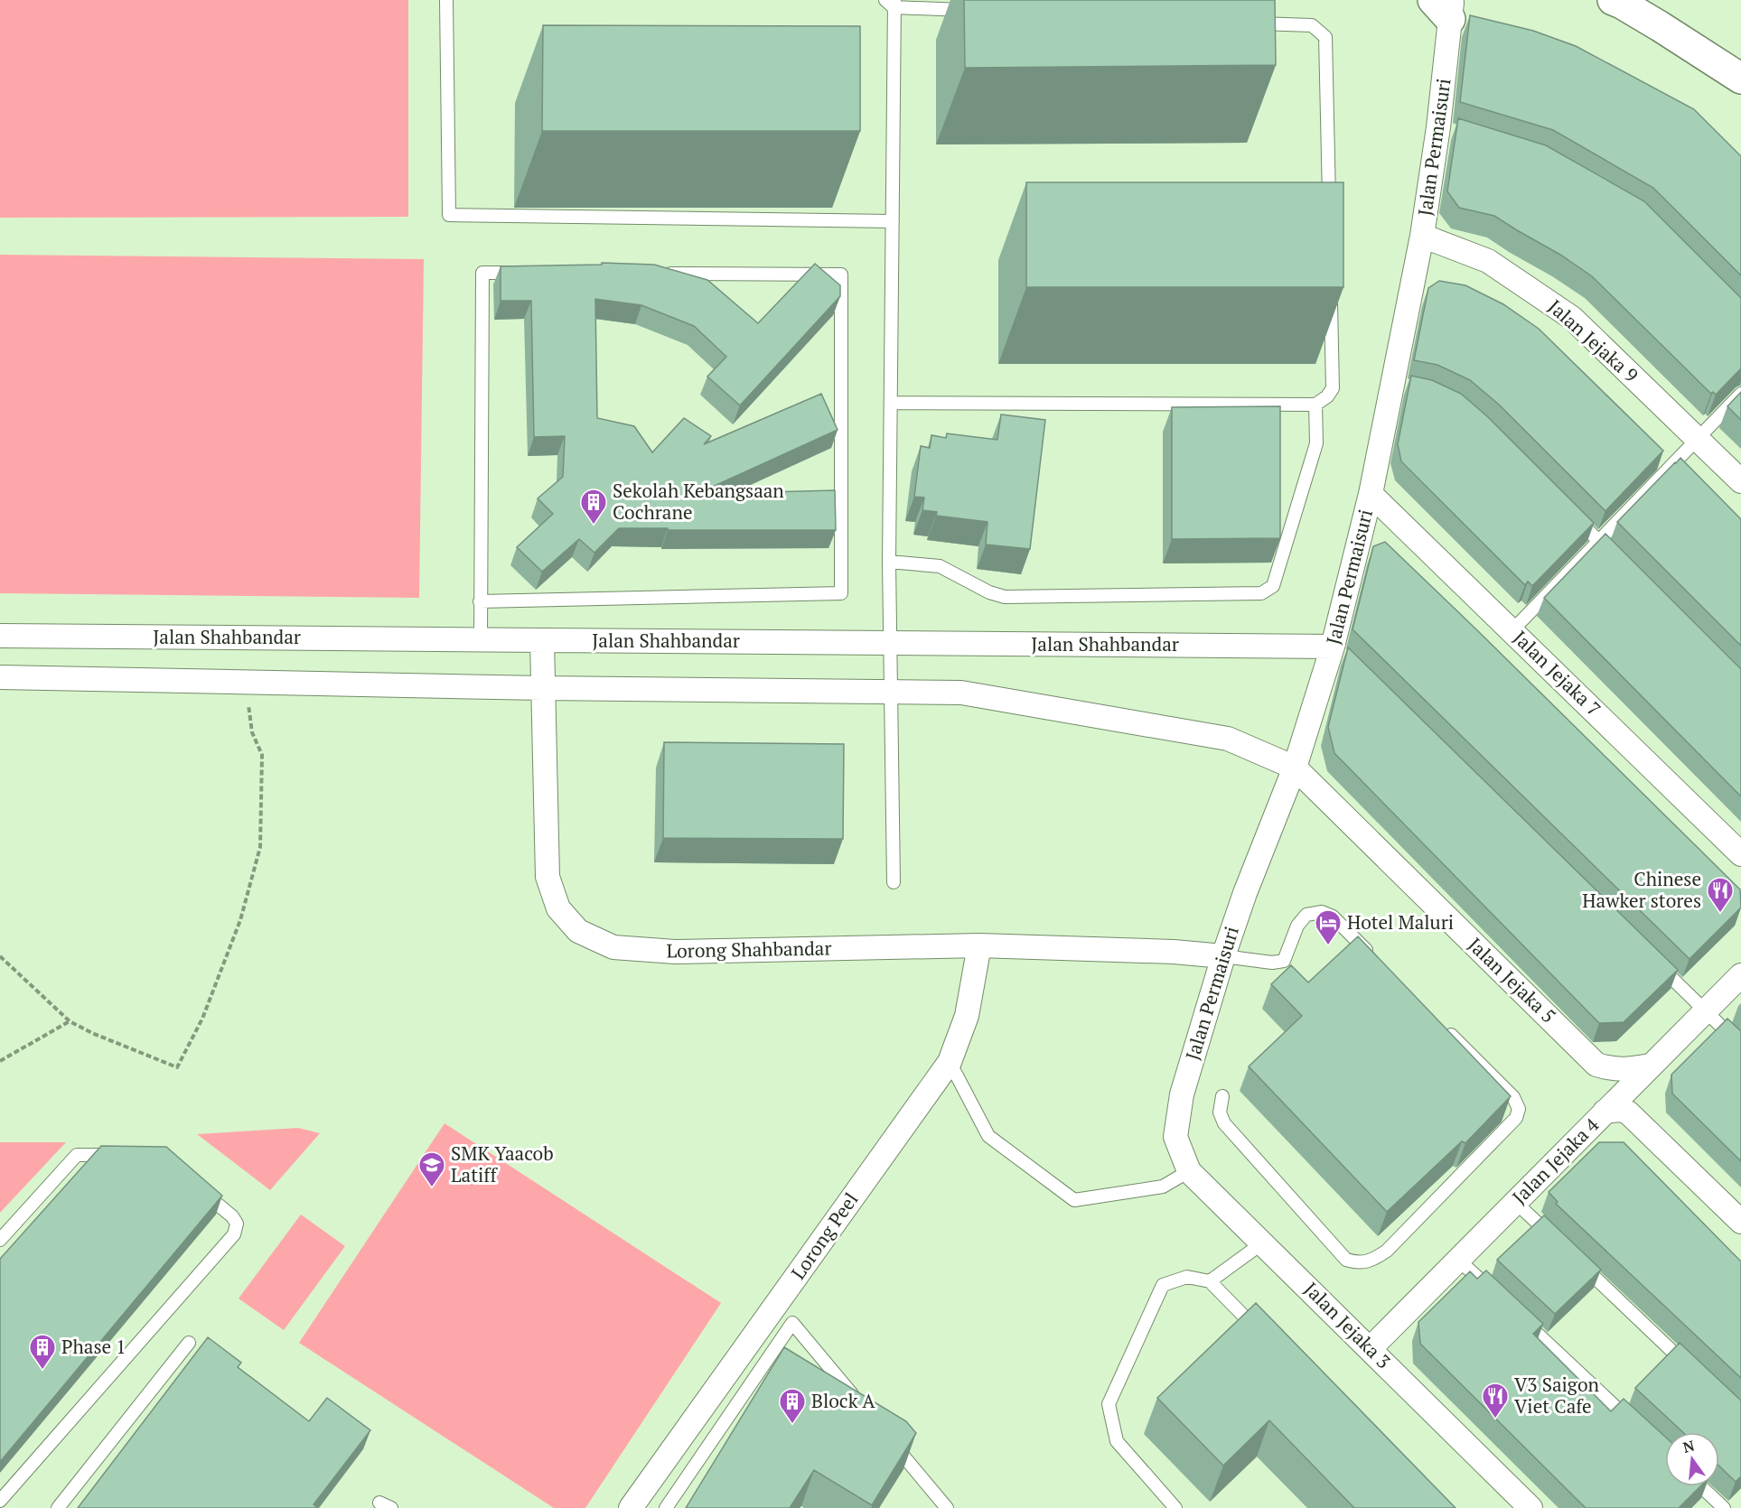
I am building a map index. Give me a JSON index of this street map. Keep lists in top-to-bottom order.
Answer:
{
  "streets": {
    "street": [
      "Jalan Permaisuri",
      "Jalan Jejaka 9",
      "Jalan Shahbandar",
      "Jalan Jejaka 7",
      "Lorong Shahbandar",
      "Jalan Jejaka 5",
      "Jalan Jejaka 4",
      "Lorong Peel",
      "Jalan Jejaka 3"
    ]
  },
  "crossings": [
    ["Jalan Permaisuri", "Jalan Jejaka 9"],
    ["Jalan Permaisuri", "Jalan Shahbandar"],
    ["Jalan Permaisuri", "Jalan Jejaka 7"],
    ["Jalan Permaisuri", "Lorong Shahbandar"],
    ["Jalan Permaisuri", "Jalan Jejaka 5"],
    ["Jalan Permaisuri", "Jalan Jejaka 3"],
    ["Jalan Shahbandar", "Lorong Shahbandar"],
    ["Lorong Shahbandar", "Lorong Peel"],
    ["Jalan Jejaka 5", "Jalan Jejaka 4"],
    ["Jalan Jejaka 4", "Jalan Jejaka 3"]
  ],
  "places": {
    "building": ["Sekolah Kebangsaan Cochrane", "Phase 1", "Block A"],
    "restaurant": ["Chinese Hawker stores", "V3 Saigon Viet Cafe"],
    "hotel": ["Hotel Maluri"],
    "school or university": ["SMK Yaacob Latiff"]
  },
  "north": "top"
}
